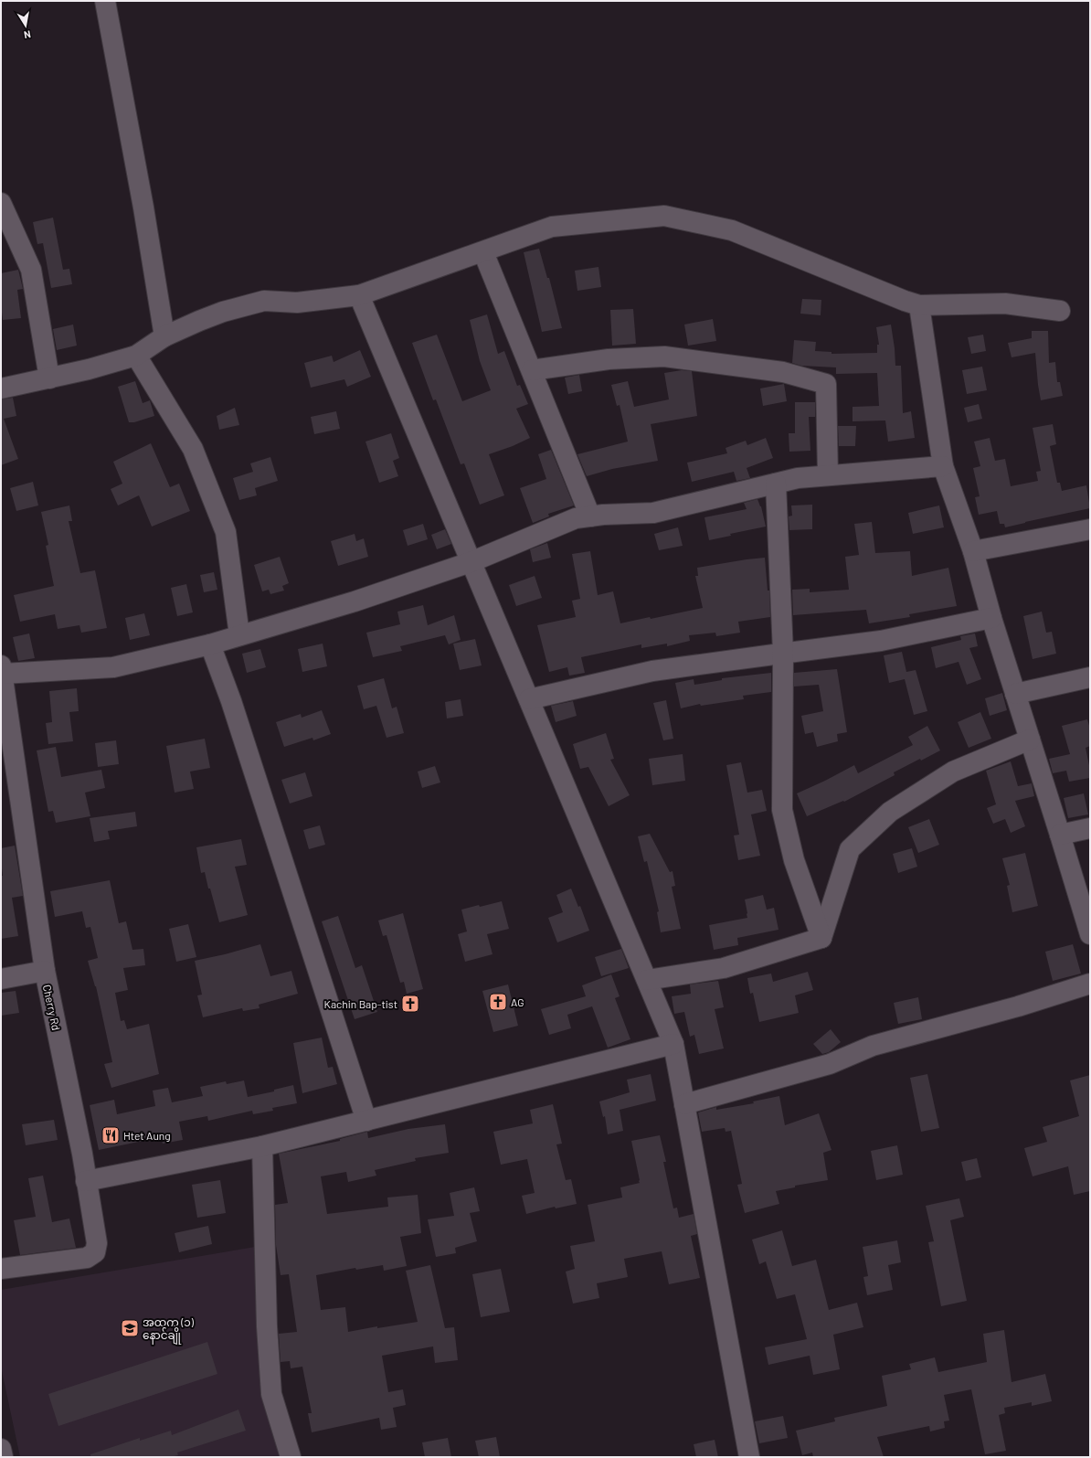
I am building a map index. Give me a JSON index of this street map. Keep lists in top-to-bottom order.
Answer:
{
  "streets": {
    "street": ["Cherry Rd"]
  },
  "places": {
    "church": ["AG", "Kachin Bap-tist"],
    "restaurant": ["Htet Aung"],
    "school or university": ["အထက (၁) နောင်ချို"]
  },
  "north": "bottom"
}
